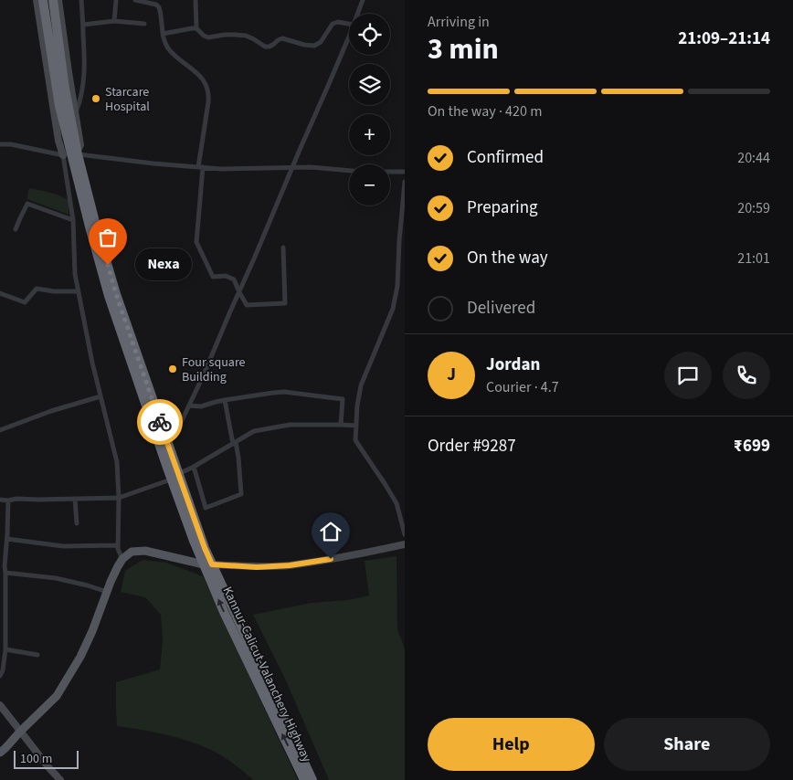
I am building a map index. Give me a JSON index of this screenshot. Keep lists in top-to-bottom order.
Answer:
{
  "streets": {
    "highway": ["Kannur-Calicut-Valanchery Highway"]
  },
  "places": ["Starcare Hospital", "Nexa", "Four square Building"],
  "scale_bar": "100 m",
  "page": {
    "heading": ["3 min", "Arriving in", "21:09–21:14"],
    "panel": [
      "Jordan",
      "Courier · 4.7",
      "Order #9287",
      "₹699"
    ],
    "map_buttons": ["+", "−"],
    "bar": "On the way · 420 m",
    "list": [
      ["Confirmed", "20:44"],
      ["Preparing", "20:59"],
      ["On the way", "21:01"],
      "Delivered"
    ],
    "bubble": "Nexa",
    "round": "J",
    "buttons": ["Help", "Share"],
    "scale": "100 m"
  }
}
